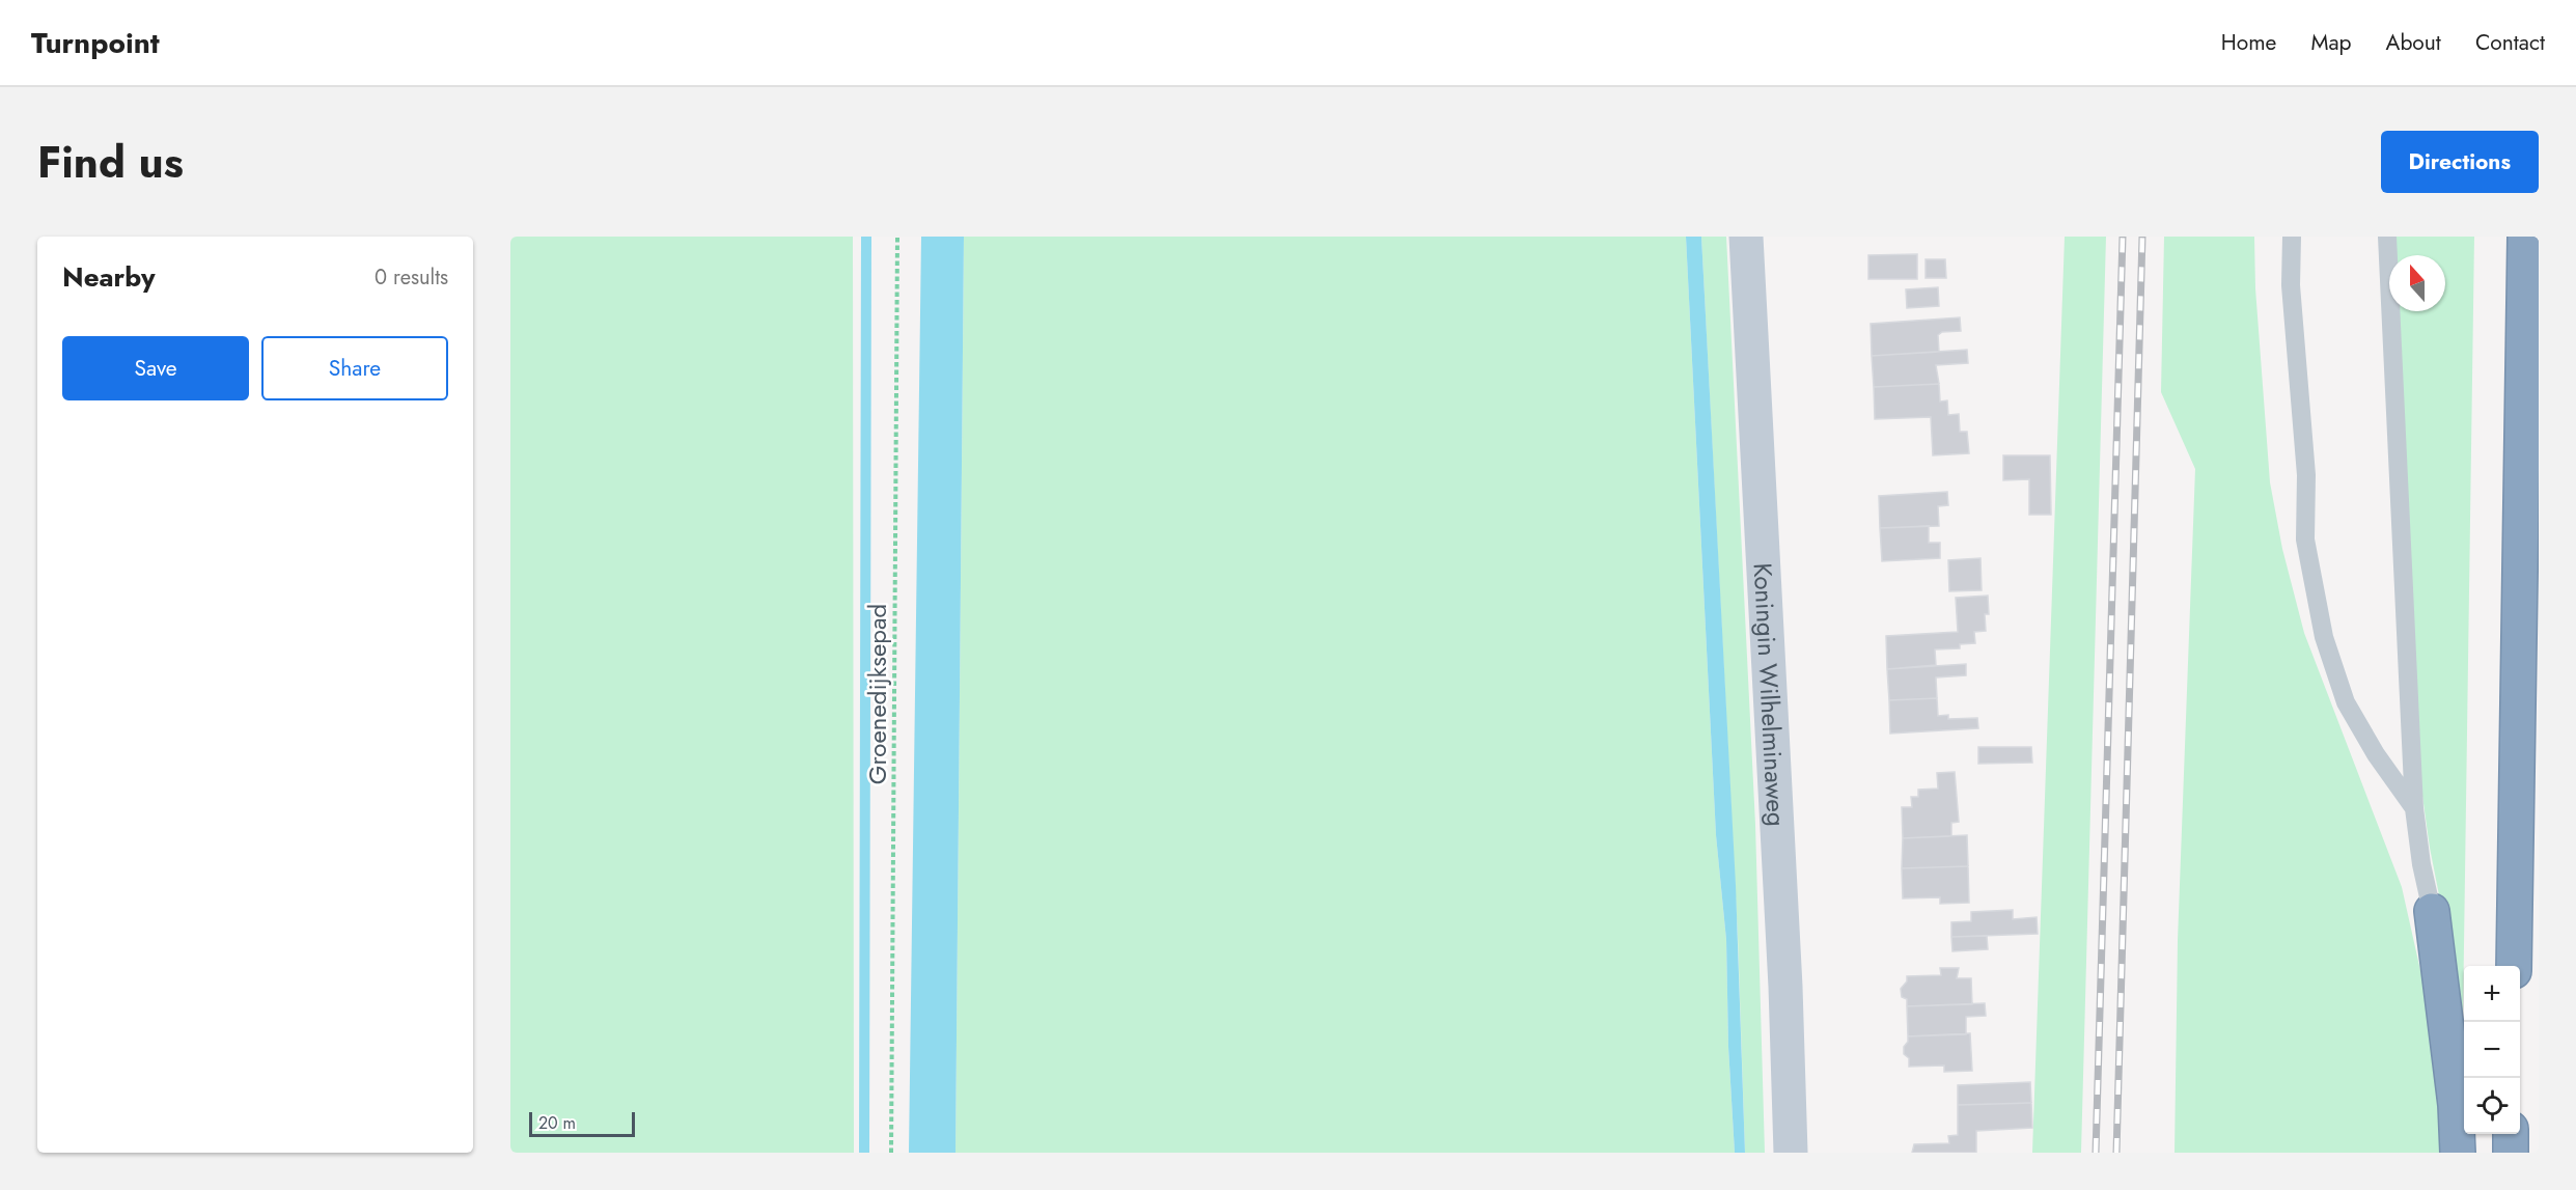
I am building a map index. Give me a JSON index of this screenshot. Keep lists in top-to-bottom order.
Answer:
{
  "streets": {
    "main road": ["Koningin Wilhelminaweg"],
    "path": ["Groenedijksepad"]
  },
  "scale_bar": "20 m",
  "north": "top",
  "page": {
    "header": "Turnpoint",
    "nav": [
      "Home",
      "Map",
      "About",
      "Contact"
    ],
    "title": "Find us",
    "buttons": [
      "Directions",
      ["Save", "Share"]
    ],
    "heading": ["Nearby", "0 results"],
    "map_buttons": ["+", "−"],
    "scale": "20 m"
  }
}
